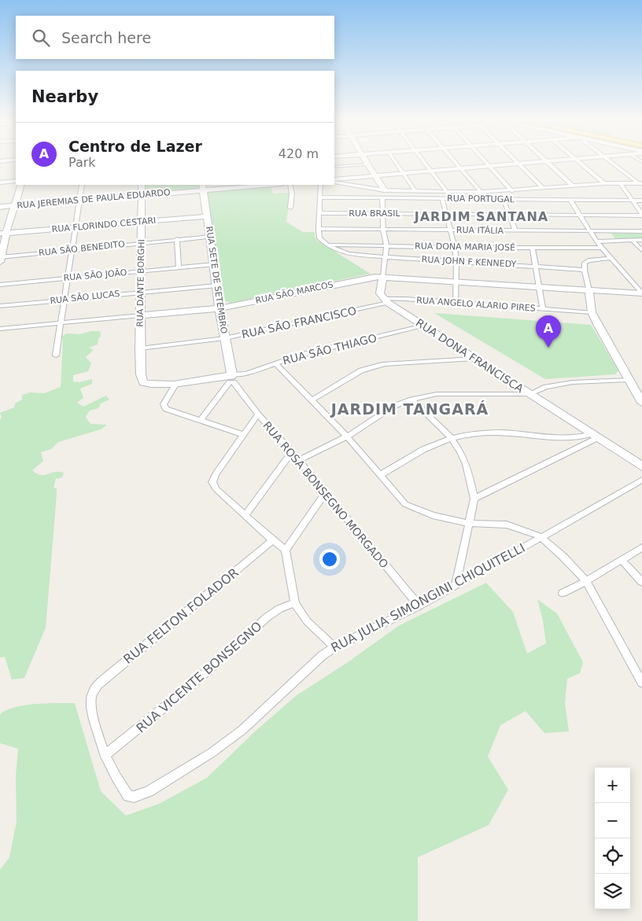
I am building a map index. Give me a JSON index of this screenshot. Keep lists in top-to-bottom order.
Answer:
{
  "streets": {
    "street": [
      "RUA JEREMIAS DE PAULA EDUARDO",
      "RUA PORTUGAL",
      "RUA BRASIL",
      "RUA FLORINDO CESTARI",
      "RUA ITÁLIA",
      "RUA DONA MARIA JOSÉ",
      "RUA SÃO BENEDITO",
      "RUA JOHN F KENNEDY",
      "RUA SÃO JOÃO",
      "RUA SETE DE SETEMBRO",
      "RUA DANTE BORGHI",
      "RUA SÃO MARCOS",
      "RUA SÃO LUCAS",
      "RUA ANGELO ALARIO PIRES",
      "RUA SÃO FRANCISCO",
      "RUA SÃO THIAGO",
      "RUA DONA FRANCISCA",
      "RUA ROSA BONSEGNO MORGADO",
      "RUA JULIA SIMONGINI CHIQUITELLI",
      "RUA FELTON FOLADOR",
      "RUA VICENTE BONSEGNO"
    ]
  },
  "crossings": [
    ["RUA JEREMIAS DE PAULA EDUARDO", "RUA SETE DE SETEMBRO"],
    ["RUA JEREMIAS DE PAULA EDUARDO", "RUA DANTE BORGHI"],
    ["RUA FLORINDO CESTARI", "RUA SETE DE SETEMBRO"],
    ["RUA FLORINDO CESTARI", "RUA DANTE BORGHI"],
    ["RUA DONA MARIA JOSÉ", "RUA JOHN F KENNEDY"],
    ["RUA SÃO BENEDITO", "RUA SETE DE SETEMBRO"],
    ["RUA SÃO BENEDITO", "RUA DANTE BORGHI"],
    ["RUA SÃO JOÃO", "RUA SETE DE SETEMBRO"],
    ["RUA SÃO JOÃO", "RUA DANTE BORGHI"],
    ["RUA SETE DE SETEMBRO", "RUA SÃO MARCOS"],
    ["RUA SETE DE SETEMBRO", "RUA SÃO LUCAS"],
    ["RUA SETE DE SETEMBRO", "RUA SÃO FRANCISCO"],
    ["RUA SETE DE SETEMBRO", "RUA SÃO THIAGO"],
    ["RUA SETE DE SETEMBRO", "RUA ROSA BONSEGNO MORGADO"],
    ["RUA DANTE BORGHI", "RUA SÃO MARCOS"],
    ["RUA DANTE BORGHI", "RUA SÃO LUCAS"],
    ["RUA DANTE BORGHI", "RUA SÃO FRANCISCO"],
    ["RUA DANTE BORGHI", "RUA SÃO THIAGO"],
    ["RUA ANGELO ALARIO PIRES", "RUA SÃO FRANCISCO"],
    ["RUA ANGELO ALARIO PIRES", "RUA DONA FRANCISCA"],
    ["RUA SÃO FRANCISCO", "RUA DONA FRANCISCA"],
    ["RUA SÃO THIAGO", "RUA DONA FRANCISCA"],
    ["RUA SÃO THIAGO", "RUA ROSA BONSEGNO MORGADO"],
    ["RUA ROSA BONSEGNO MORGADO", "RUA JULIA SIMONGINI CHIQUITELLI"],
    ["RUA JULIA SIMONGINI CHIQUITELLI", "RUA FELTON FOLADOR"],
    ["RUA JULIA SIMONGINI CHIQUITELLI", "RUA VICENTE BONSEGNO"],
    ["RUA FELTON FOLADOR", "RUA VICENTE BONSEGNO"]
  ],
  "districts": ["JARDIM SANTANA", "JARDIM TANGARÁ"],
  "page": {
    "search": "Search here",
    "heading": "Nearby",
    "list": [
      {
        "mark": "A",
        "name": "Centro de Lazer",
        "note": "Park",
        "value": "420 m"
      }
    ],
    "pins": "A",
    "map_buttons": ["+", "−"]
  }
}
